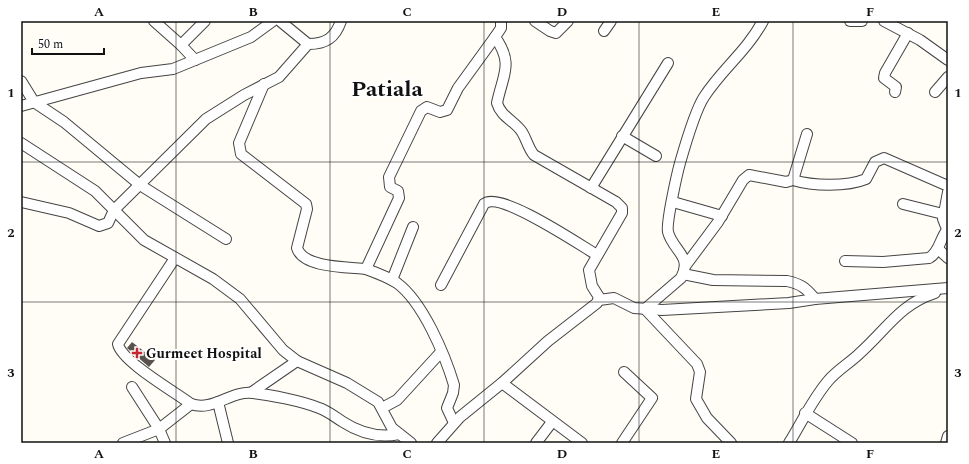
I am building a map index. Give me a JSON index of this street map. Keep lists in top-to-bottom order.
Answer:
{
  "districts": ["Patiala"],
  "places": {
    "health": ["Gurmeet Hospital"]
  },
  "scale_bar": "50 m",
  "grid": {
    "columns": [
      "A",
      "B",
      "C",
      "D",
      "E",
      "F"
    ],
    "rows": ["1", "2", "3"]
  }
}
